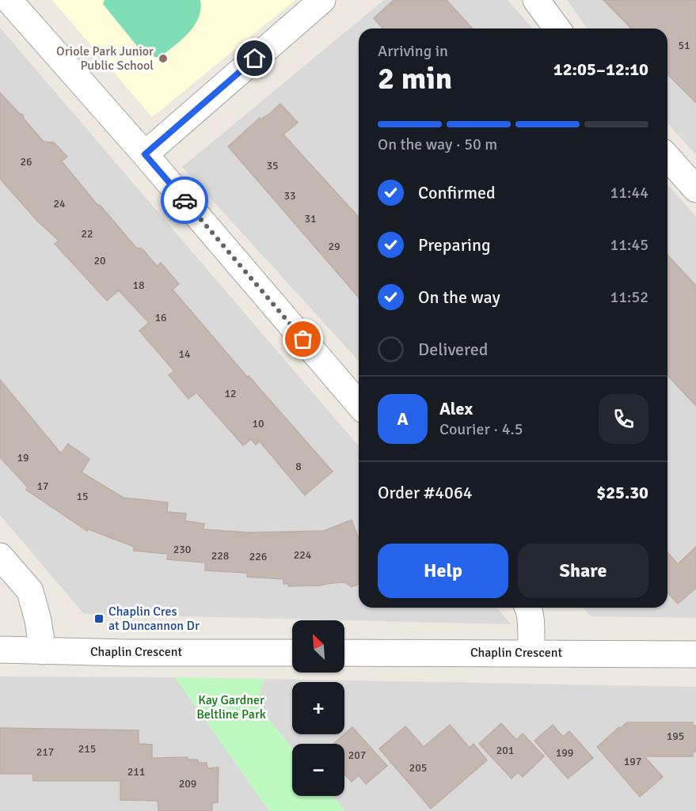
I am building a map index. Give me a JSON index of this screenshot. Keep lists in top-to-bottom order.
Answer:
{
  "streets": {
    "street": ["Chaplin Crescent"]
  },
  "parks": ["Kay Gardner Beltline Park"],
  "places": {
    "other": ["Oriole Park Junior Public School"],
    "transit": ["Chaplin Cres at Duncannon Dr"]
  },
  "house_numbers": [
    "51",
    "26",
    "35",
    "33",
    "24",
    "31",
    "22",
    "29",
    "20",
    "18",
    "16",
    "14",
    "12",
    "10",
    "19",
    "8",
    "17",
    "15",
    "230",
    "224",
    "228",
    "226",
    "195",
    "215",
    "201",
    "217",
    "199",
    "207",
    "197",
    "205",
    "211",
    "209"
  ],
  "north": "top left",
  "page": {
    "heading": ["2 min", "Arriving in", "12:05–12:10"],
    "panel": [
      "Alex",
      "Courier · 4.5",
      "Order #4064",
      "$25.30"
    ],
    "bar": "On the way · 50 m",
    "list": [
      ["Confirmed", "11:44"],
      ["Preparing", "11:45"],
      ["On the way", "11:52"],
      "Delivered"
    ],
    "round": "A",
    "buttons": ["Help", "Share"],
    "map_buttons": ["+", "−"]
  }
}
